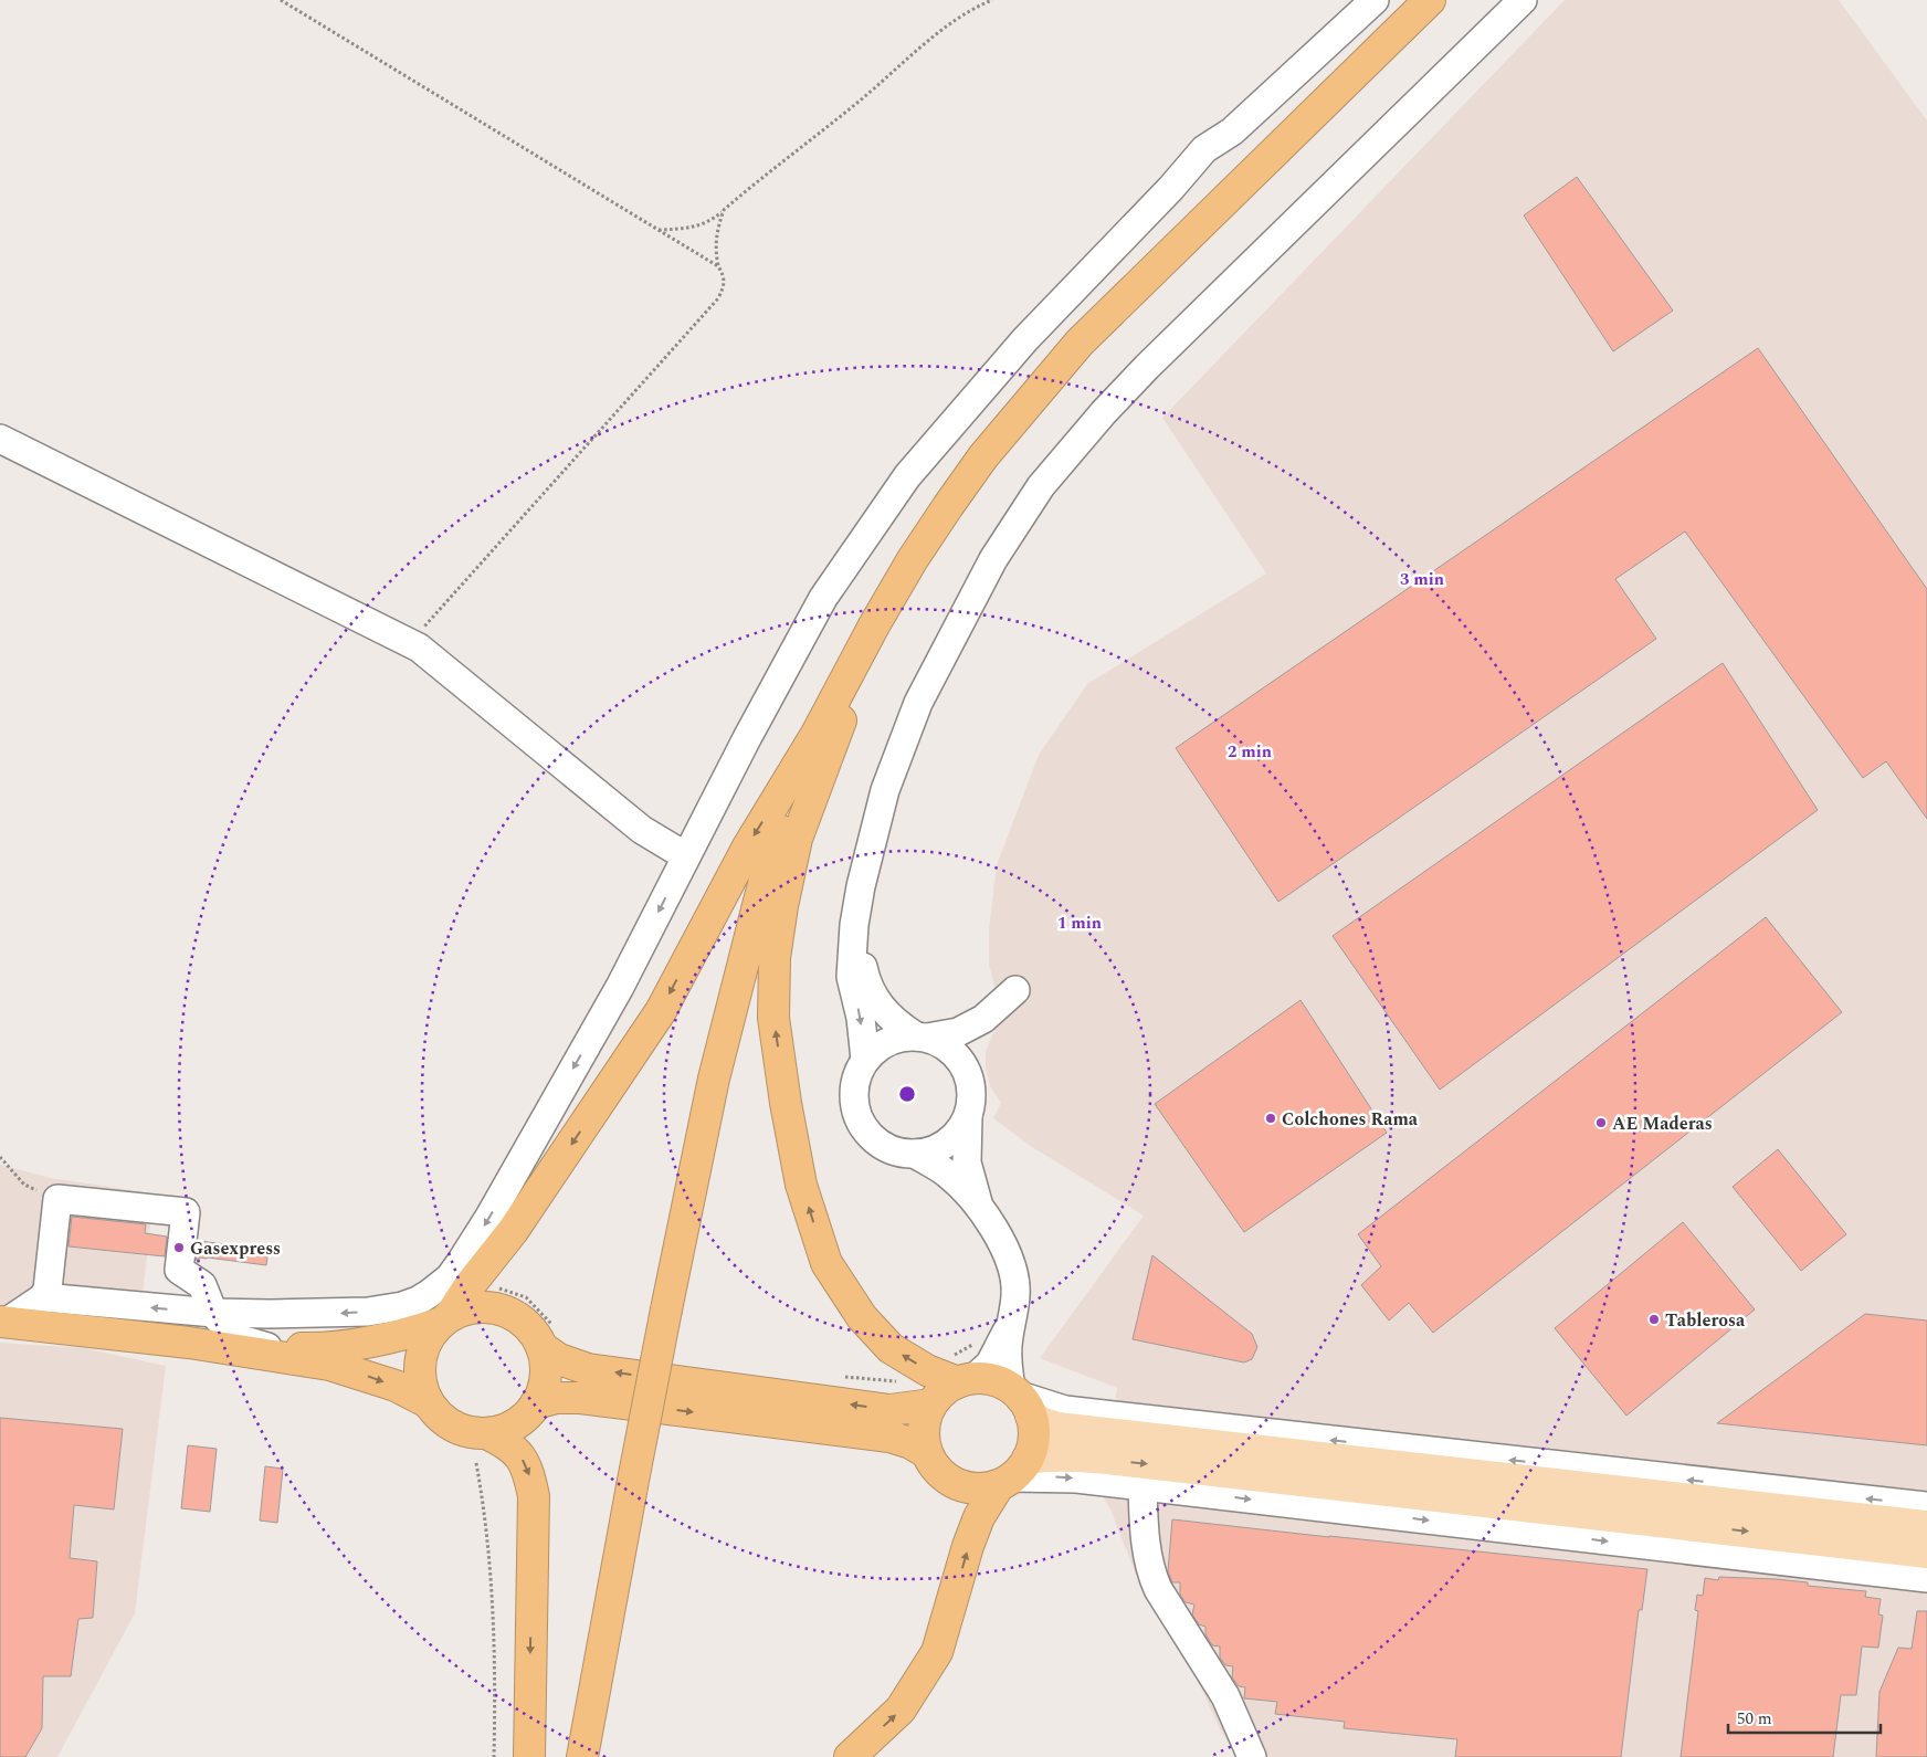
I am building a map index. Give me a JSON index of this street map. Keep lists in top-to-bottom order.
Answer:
{
  "places": [
    "Colchones Rama",
    "AE Maderas",
    "Gasexpress",
    "Tablerosa"
  ],
  "scale_bar": "50 m",
  "rings": ["3 min", "2 min", "1 min"]
}
